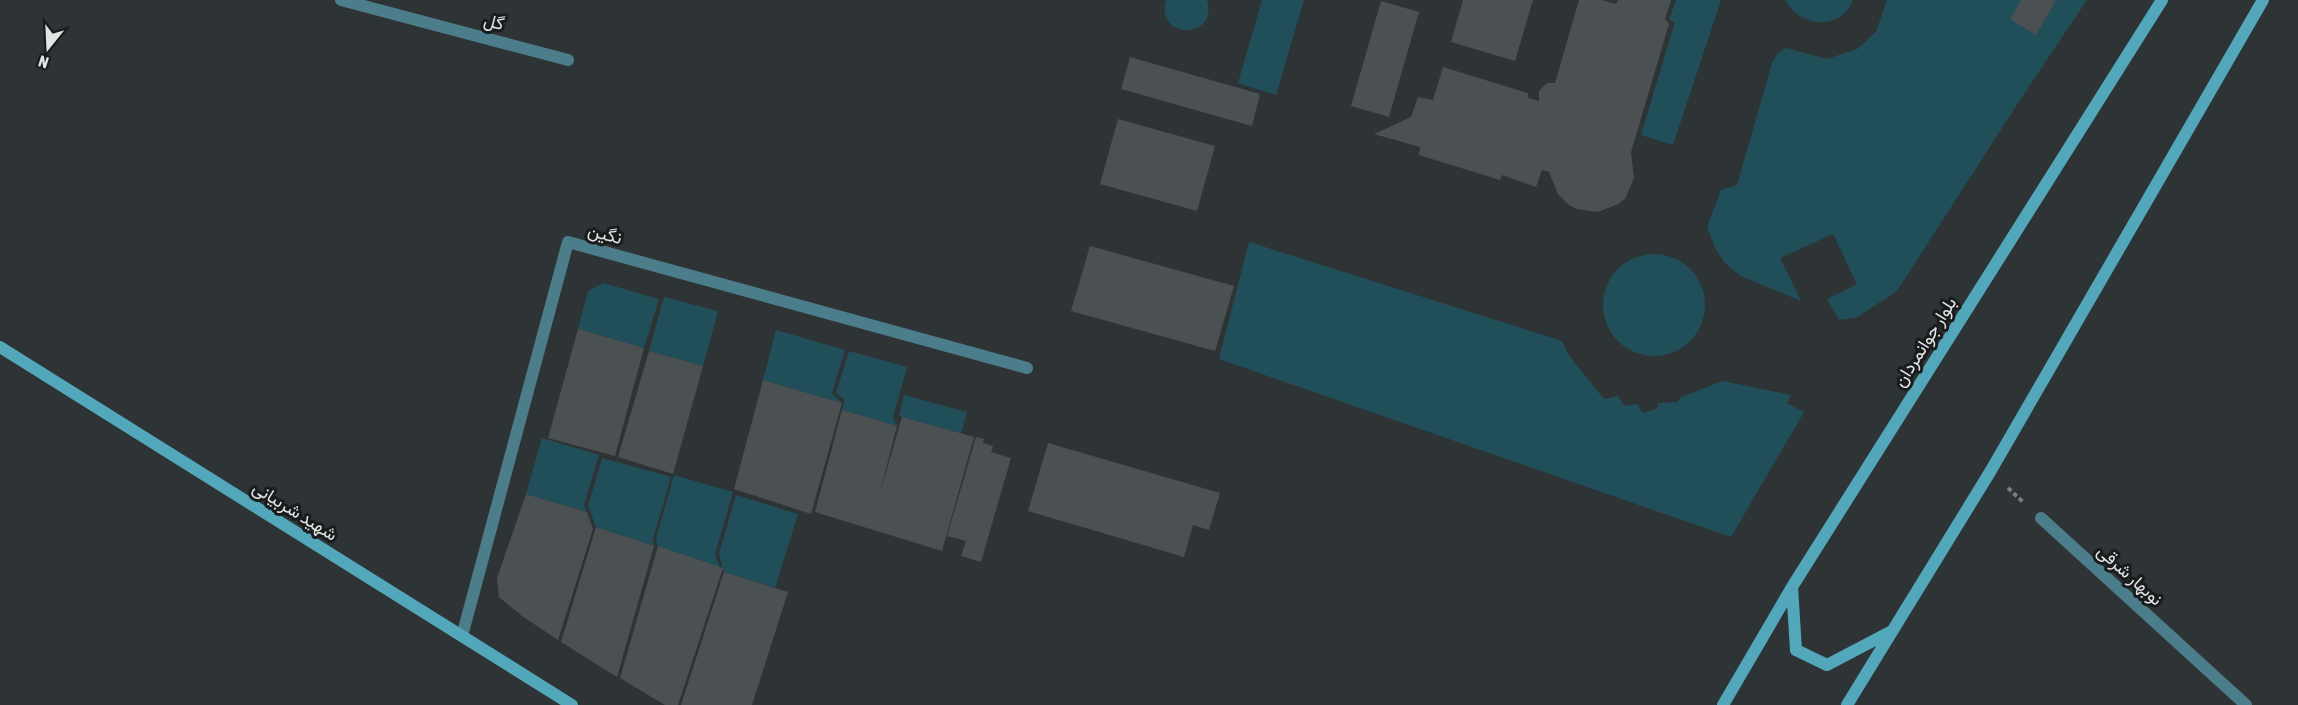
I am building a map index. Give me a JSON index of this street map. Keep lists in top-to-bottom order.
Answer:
{
  "streets": {
    "main road": ["بلوار جوانمردان", "شهید شربیانی"],
    "street": ["گل", "نگین", "نوبهار شرقی"]
  },
  "crossings": [
    ["نگین", "شهید شربیانی"]
  ],
  "north": "bottom"
}
